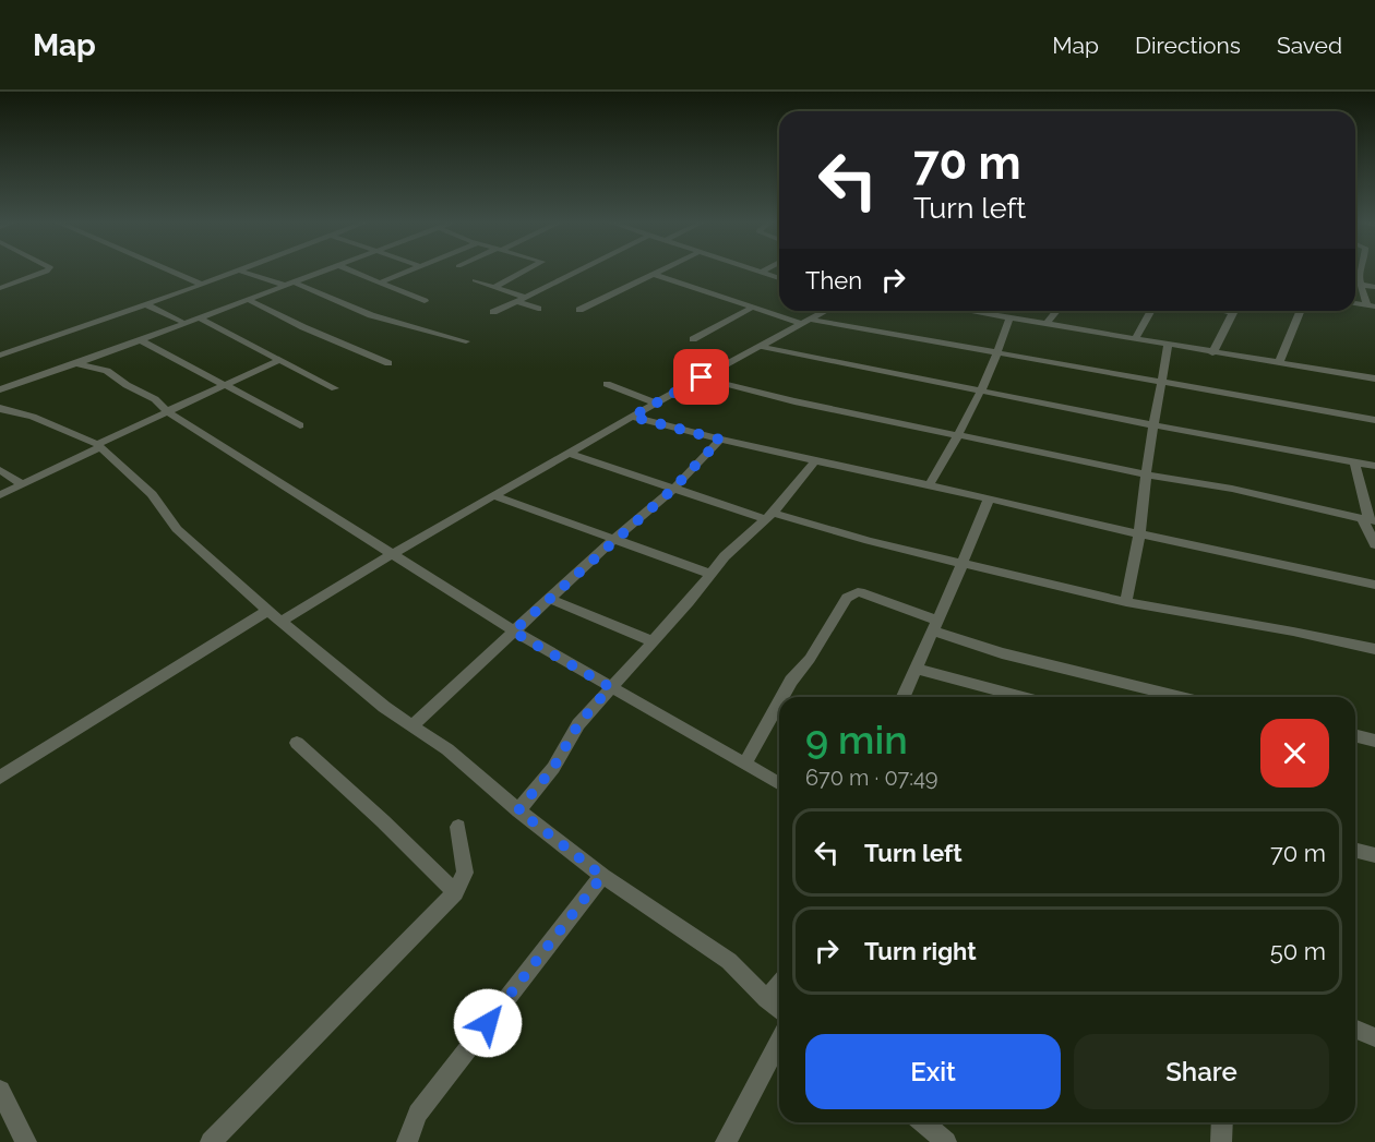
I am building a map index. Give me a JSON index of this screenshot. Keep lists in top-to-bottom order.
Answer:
{
  "page": {
    "header": "Map",
    "nav": ["Map", "Directions", "Saved"],
    "turn": ["70 m", "Turn left"],
    "then": "Then",
    "heading": ["9 min", "670 m · 07:49"],
    "list": [
      {
        "name": "Turn left",
        "value": "70 m"
      },
      {
        "name": "Turn right",
        "value": "50 m"
      }
    ],
    "buttons": ["Exit", "Share"]
  }
}
